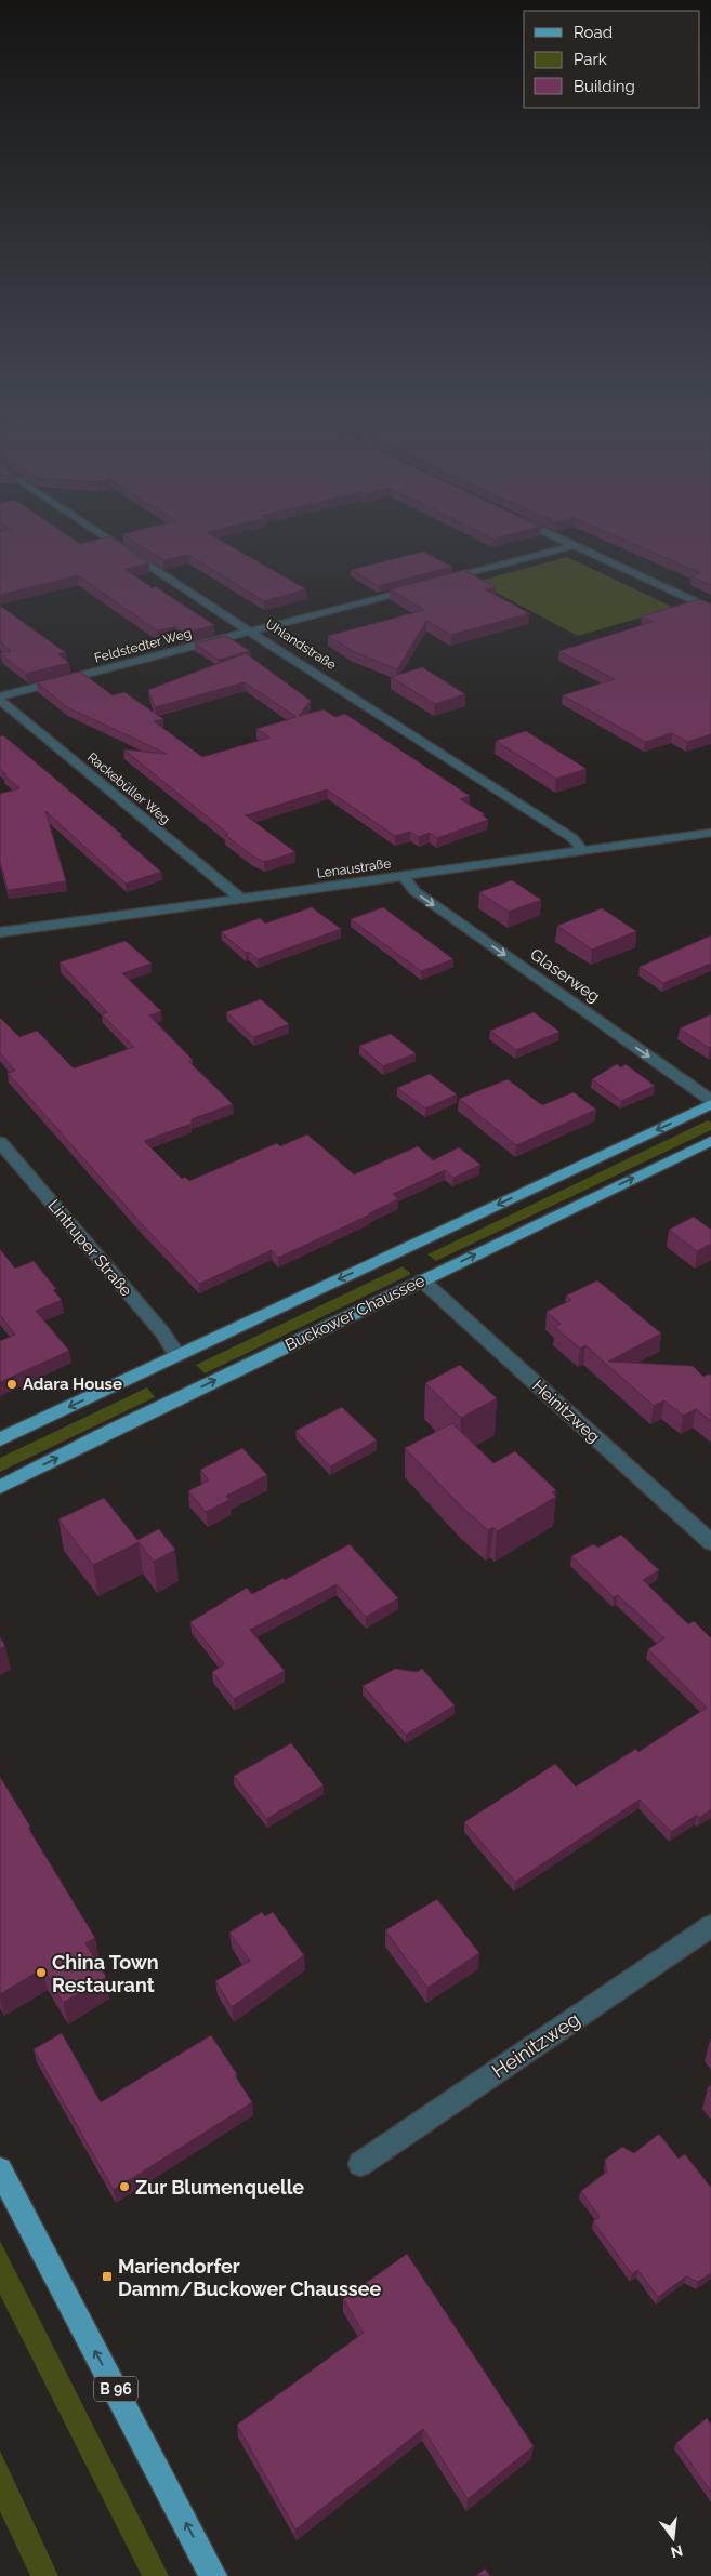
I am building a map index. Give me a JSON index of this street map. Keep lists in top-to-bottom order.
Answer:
{
  "streets": {
    "main road": ["Buckower Chaussee", "B 96"],
    "street": [
      "Uhlandstraße",
      "Feldstedter Weg",
      "Rackebüller Weg",
      "Lenaustraße",
      "Glaserweg",
      "Lintruper Straße",
      "Heinitzweg"
    ]
  },
  "crossings": [
    ["Uhlandstraße", "Feldstedter Weg"],
    ["Uhlandstraße", "Lenaustraße"],
    ["Feldstedter Weg", "Rackebüller Weg"],
    ["Rackebüller Weg", "Lenaustraße"],
    ["Lenaustraße", "Glaserweg"],
    ["Buckower Chaussee", "Heinitzweg"]
  ],
  "one_way": ["Glaserweg"],
  "places": {
    "other": ["Adara House", "China Town Restaurant", "Zur Blumenquelle"],
    "transit": ["Mariendorfer Damm/Buckower Chaussee"]
  },
  "legend": ["Road", "Park", "Building"],
  "north": "bottom"
}
